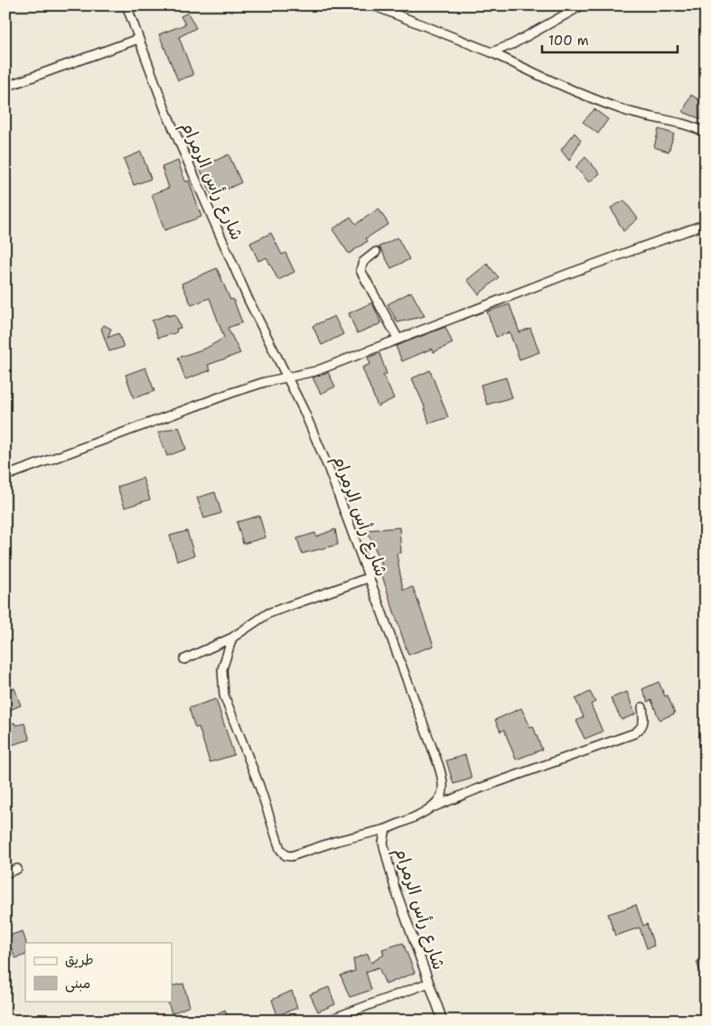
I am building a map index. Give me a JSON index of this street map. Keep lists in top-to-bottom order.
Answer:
{
  "streets": {
    "street": ["شارع رأس الرمرام"]
  },
  "legend": ["طريق", "مبنى"],
  "scale_bar": "100 m"
}
